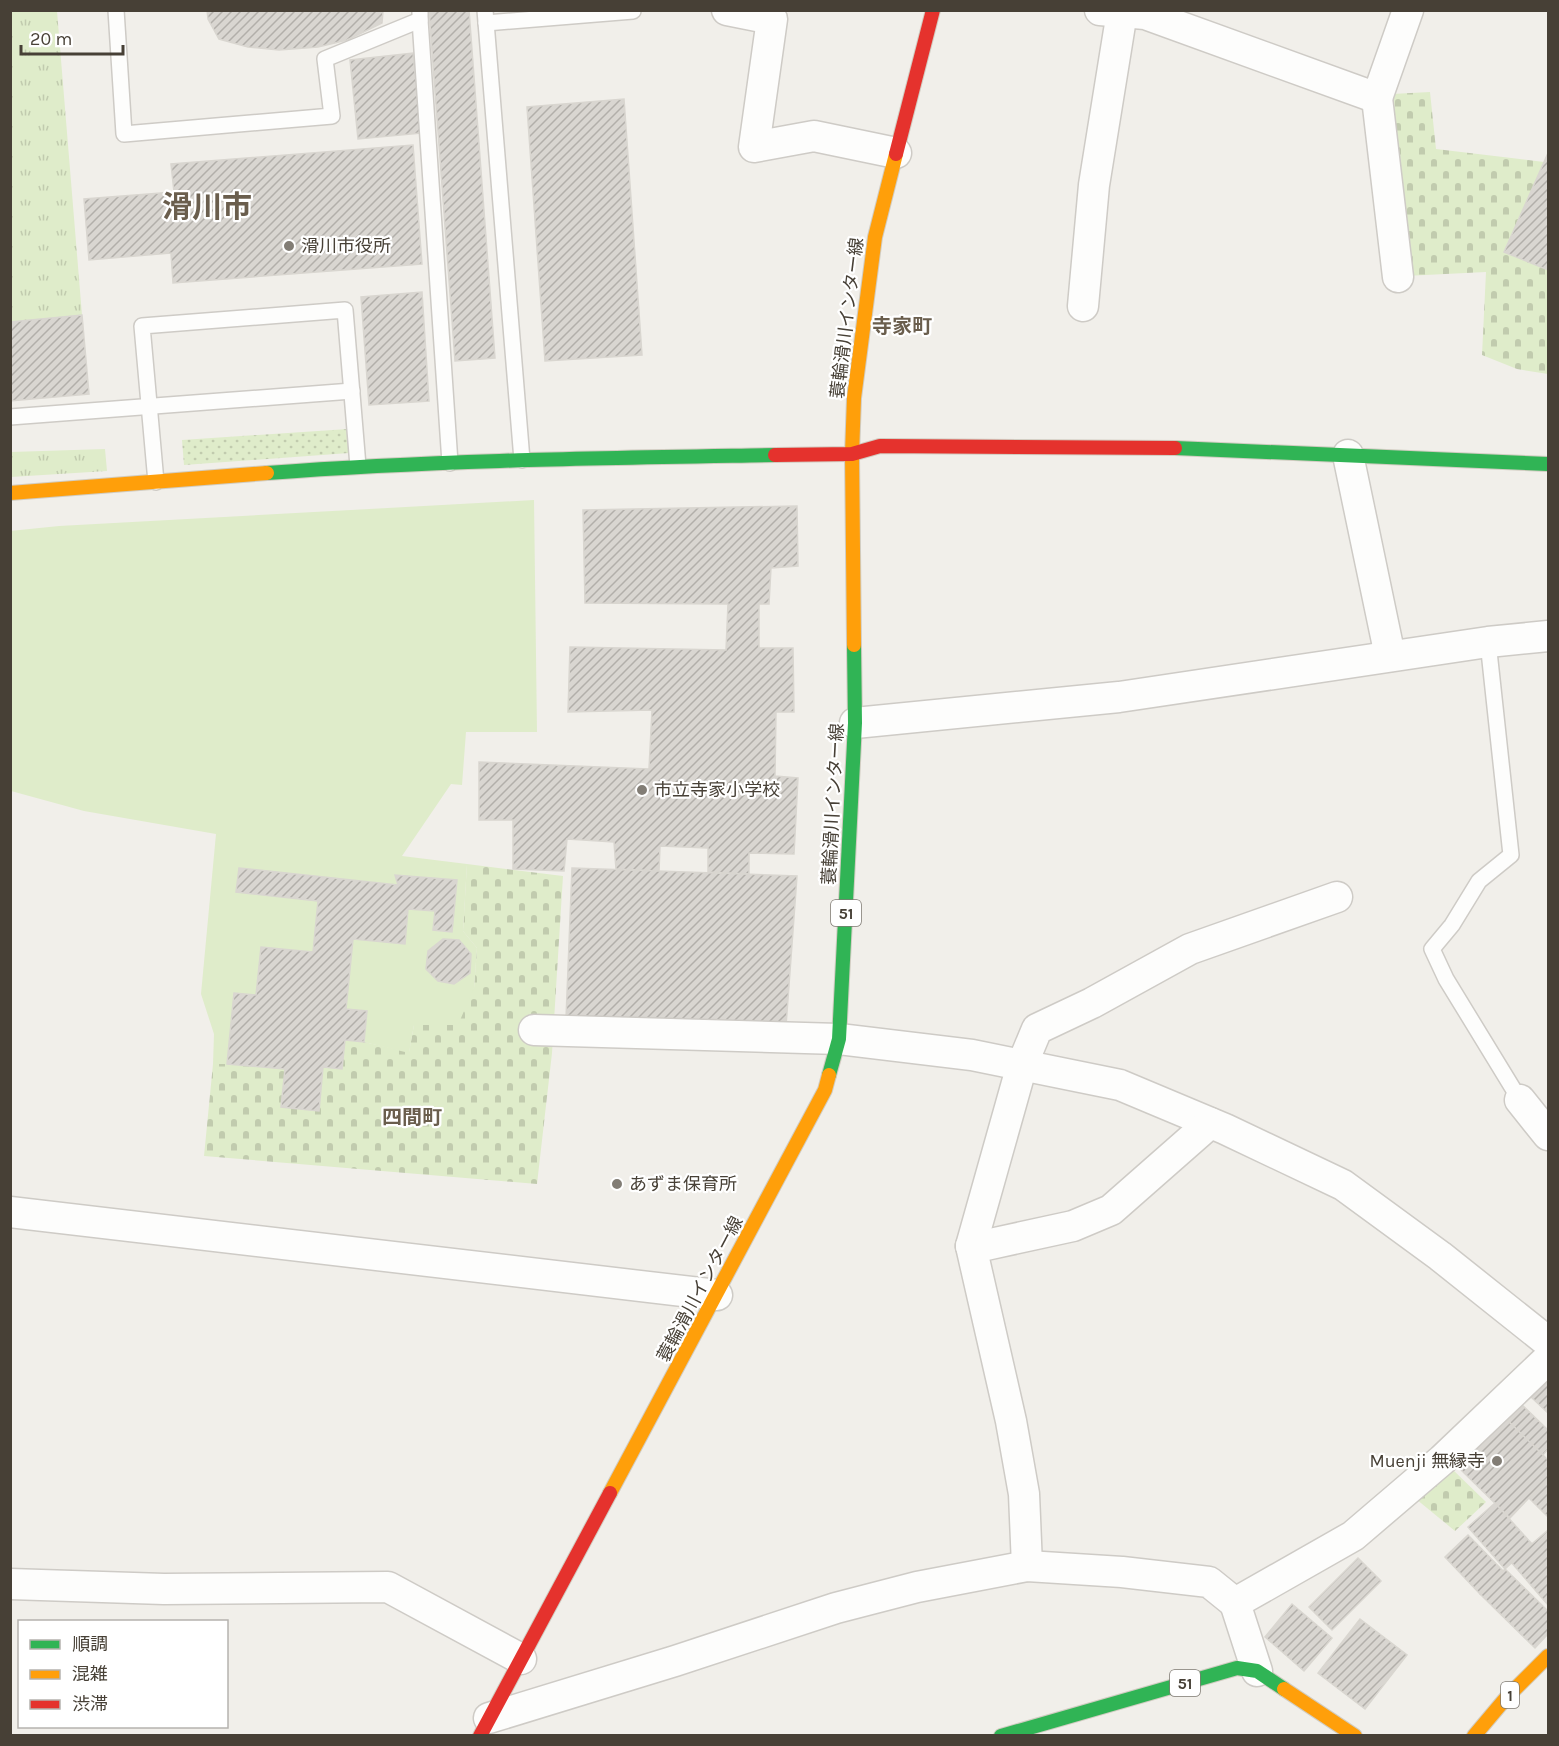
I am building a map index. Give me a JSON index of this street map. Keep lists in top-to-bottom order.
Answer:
{
  "streets": {
    "main road": ["蓑輪滑川インター線", "51", "1"]
  },
  "districts": ["滑川市", "寺家町", "四間町"],
  "places": [
    "滑川市役所",
    "市立寺家小学校",
    "あずま保育所",
    "Muenji 無縁寺"
  ],
  "legend": ["順調", "混雑", "渋滞"],
  "scale_bar": "20 m"
}
